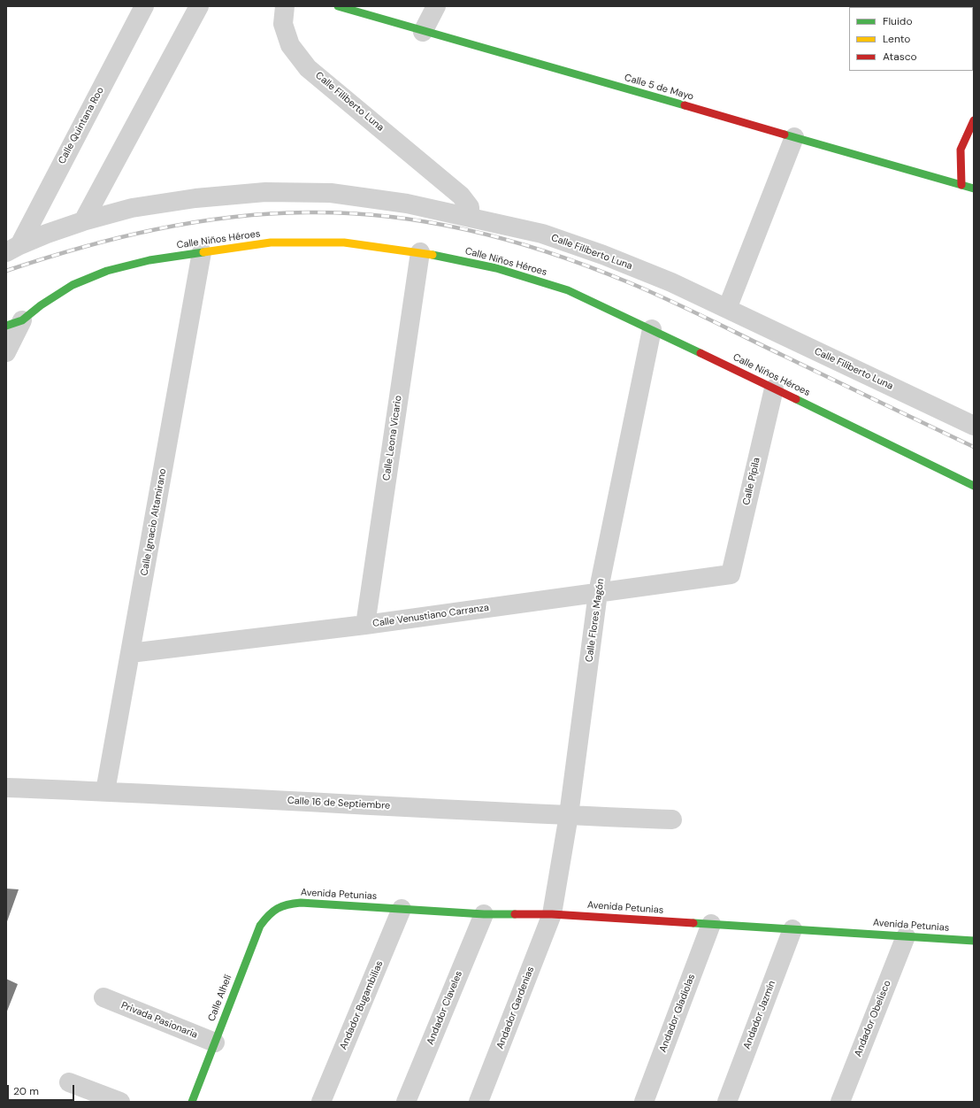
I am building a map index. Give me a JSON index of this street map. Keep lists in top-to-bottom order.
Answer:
{
  "streets": {
    "street": [
      "Calle 5 de Mayo",
      "Calle Filiberto Luna",
      "Calle Quintana Roo",
      "Calle Niños Héroes",
      "Calle Leona Vicario",
      "Calle Pípila",
      "Calle Ignacio Altamirano",
      "Calle Venustiano Carranza",
      "Calle Flores Magón",
      "Calle 16 de Septiembre",
      "Avenida Petunias",
      "Calle Alhelí",
      "Andador Bugambilias",
      "Andador Claveles",
      "Andador Gardenias",
      "Andador Gladiolas",
      "Andador Jazmín",
      "Andador Obelisco",
      "Privada Pasionaria"
    ]
  },
  "crossings": [
    ["Calle Niños Héroes", "Calle Leona Vicario"],
    ["Calle Niños Héroes", "Calle Pípila"],
    ["Calle Niños Héroes", "Calle Ignacio Altamirano"],
    ["Calle Niños Héroes", "Calle Flores Magón"],
    ["Calle Leona Vicario", "Calle Venustiano Carranza"],
    ["Calle Pípila", "Calle Venustiano Carranza"],
    ["Calle Ignacio Altamirano", "Calle Venustiano Carranza"],
    ["Calle Ignacio Altamirano", "Calle 16 de Septiembre"],
    ["Calle Venustiano Carranza", "Calle Flores Magón"],
    ["Calle Flores Magón", "Calle 16 de Septiembre"],
    ["Calle Flores Magón", "Avenida Petunias"],
    ["Calle Flores Magón", "Andador Gardenias"],
    ["Avenida Petunias", "Calle Alhelí"],
    ["Avenida Petunias", "Andador Bugambilias"],
    ["Avenida Petunias", "Andador Claveles"],
    ["Avenida Petunias", "Andador Gardenias"],
    ["Avenida Petunias", "Andador Gladiolas"],
    ["Avenida Petunias", "Andador Jazmín"],
    ["Avenida Petunias", "Andador Obelisco"],
    ["Calle Alhelí", "Privada Pasionaria"]
  ],
  "legend": ["Fluido", "Lento", "Atasco"],
  "scale_bar": "20 m"
}
